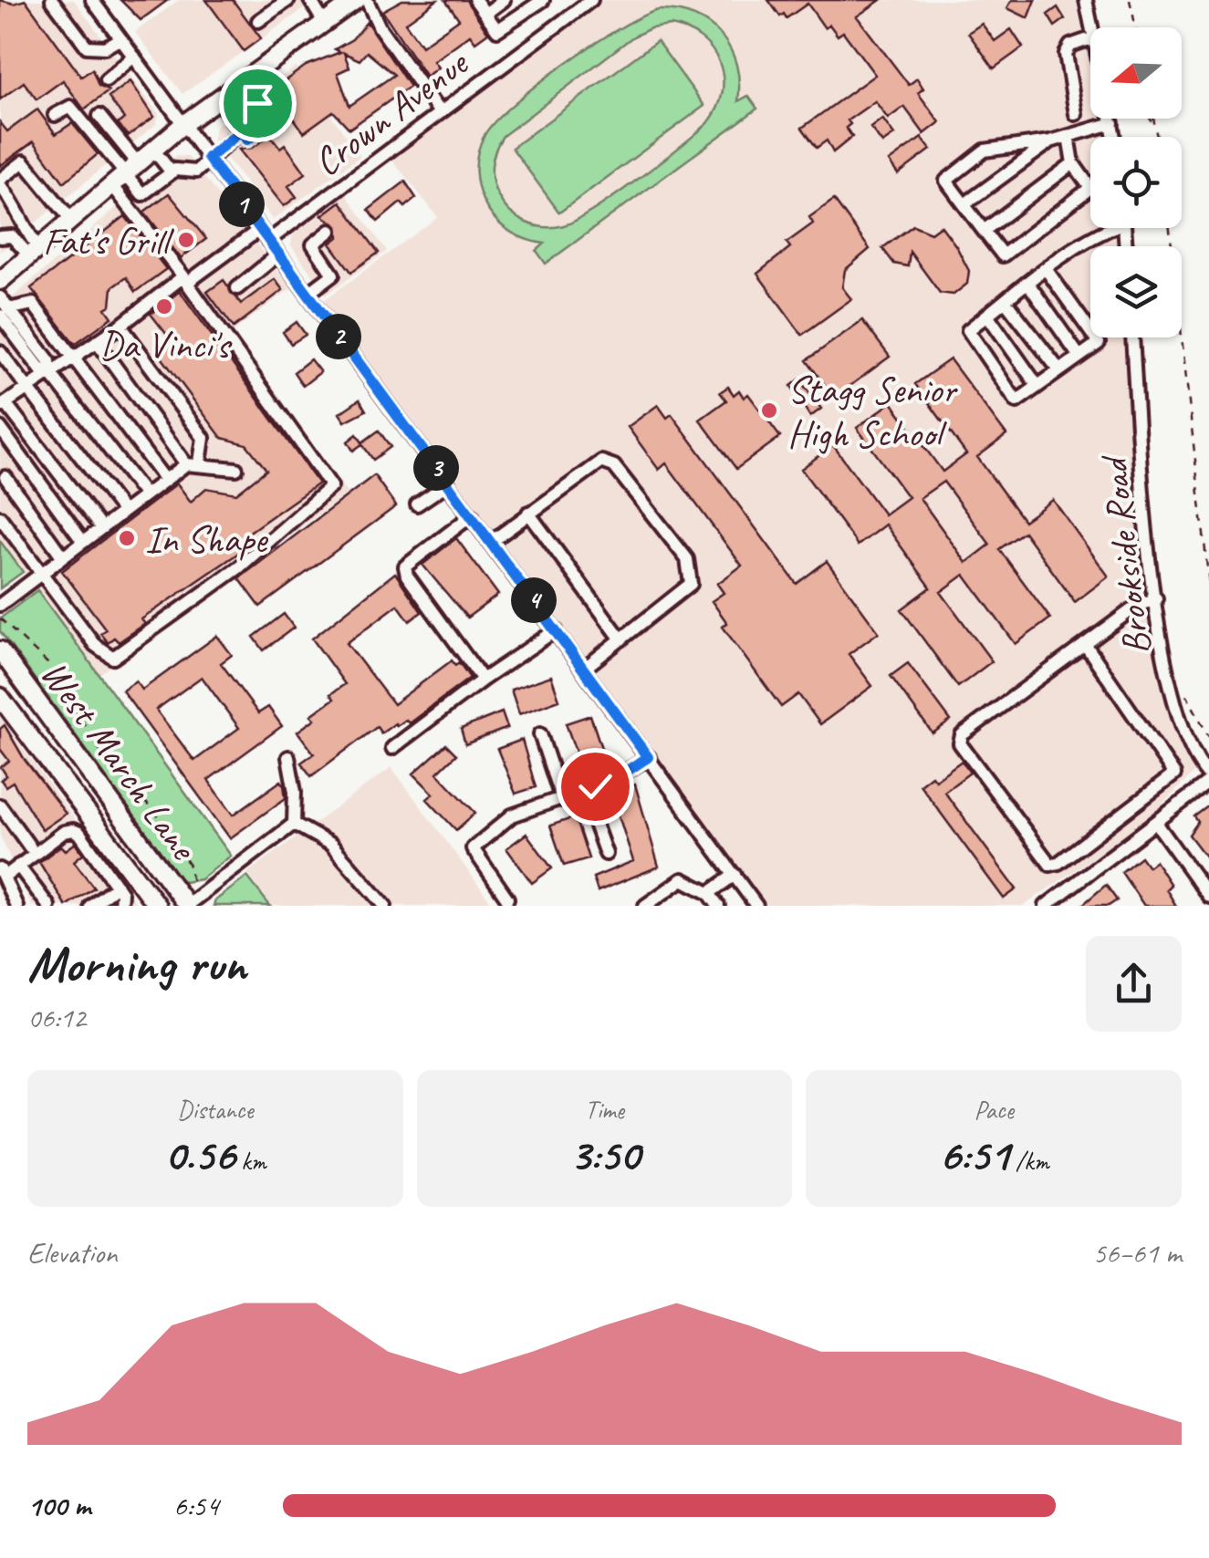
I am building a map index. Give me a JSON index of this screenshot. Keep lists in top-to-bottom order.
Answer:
{
  "streets": {
    "main road": ["West March Lane"],
    "street": ["Crown Avenue", "Brookside Road"]
  },
  "places": [
    "Fat's Grill",
    "Da Vinci's",
    "Stagg Senior High School",
    "In Shape"
  ],
  "north": "left",
  "page": {
    "pins": [
      "1",
      "2",
      "3",
      "4"
    ],
    "heading": ["Morning run", "06:12"],
    "stats": [
      ["Distance", "0.56 km"],
      ["Time", "3:50"],
      ["Pace", "6:51 /km"]
    ],
    "chart": ["Elevation", "56–61 m"],
    "list": [
      {
        "name": "100 m",
        "note": "6:54"
      }
    ]
  }
}
